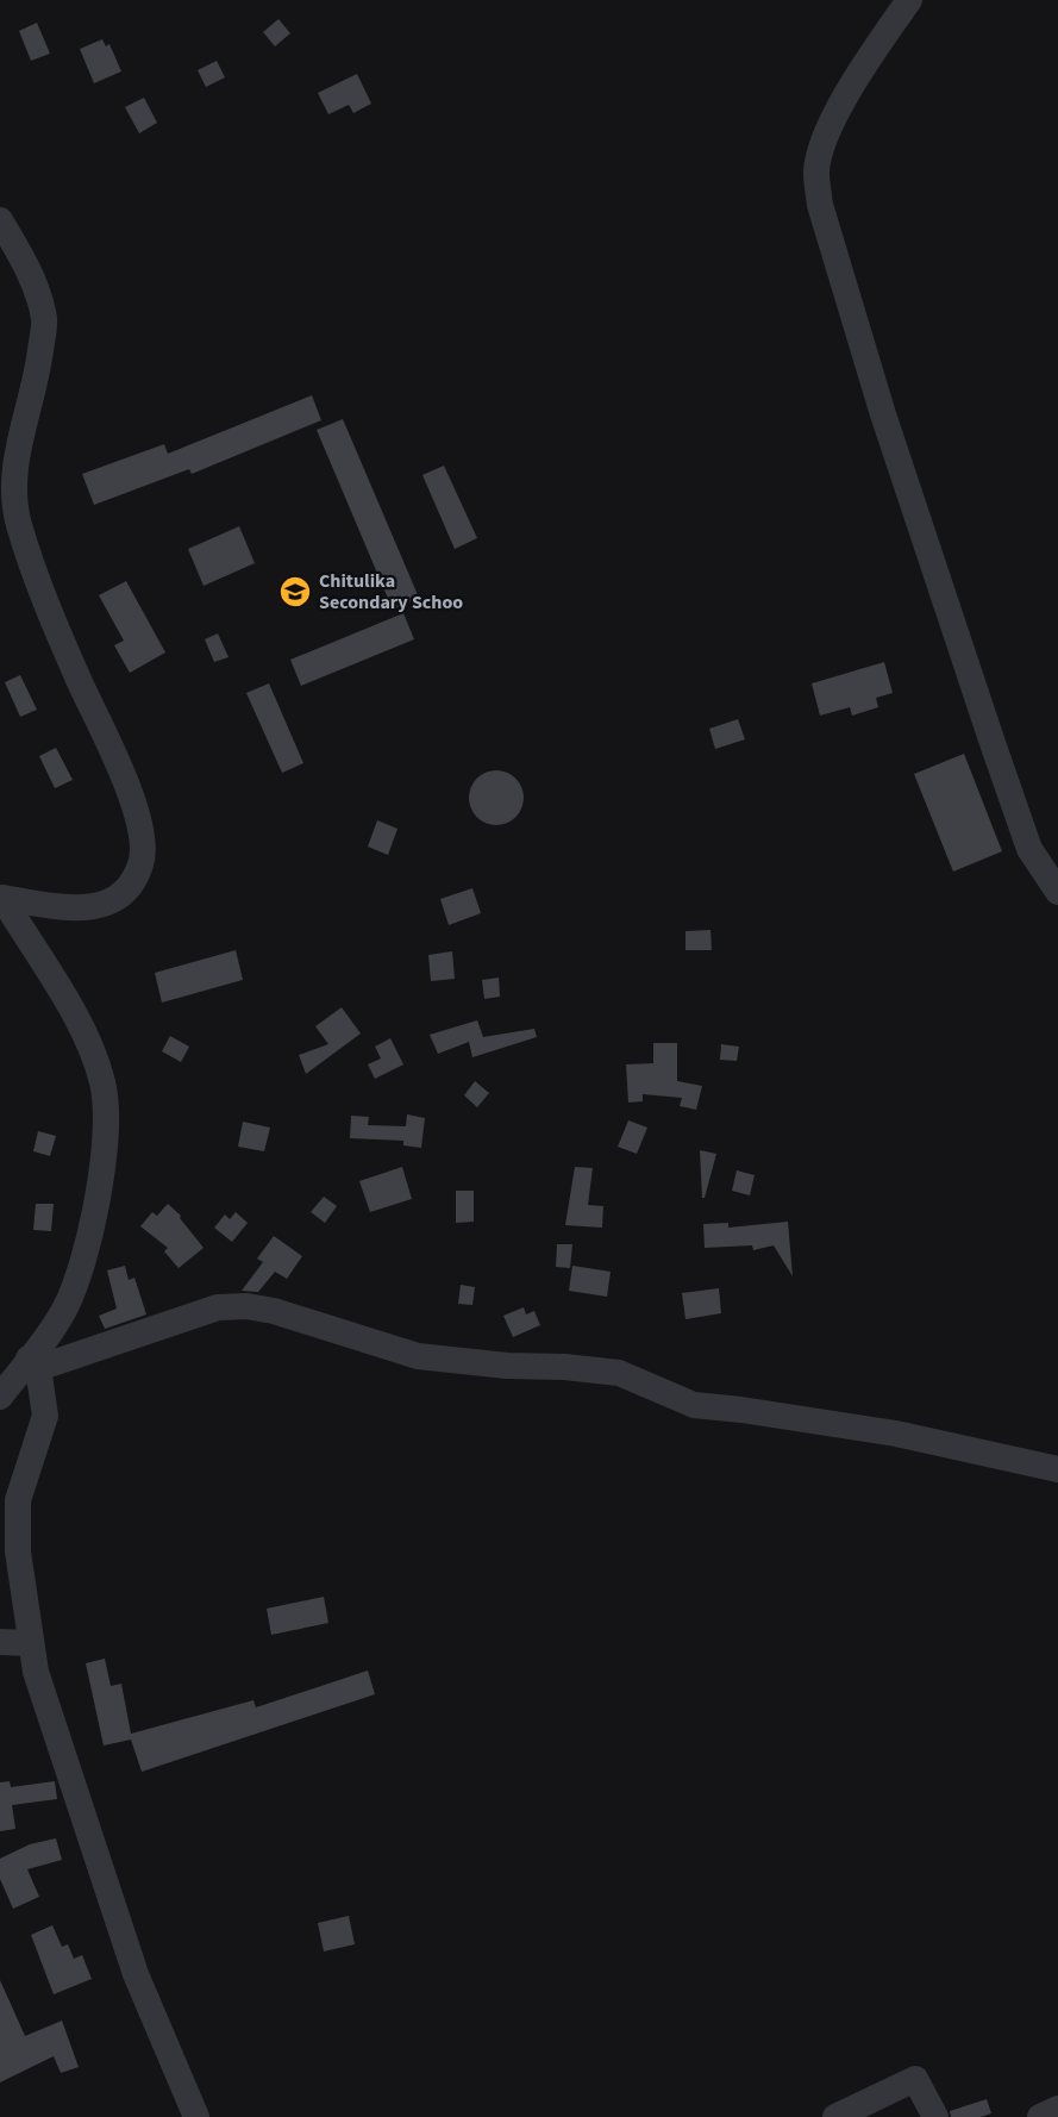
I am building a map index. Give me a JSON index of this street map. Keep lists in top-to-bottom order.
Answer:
{
  "places": {
    "school or university": ["Chitulika Secondary Schoo"]
  }
}
